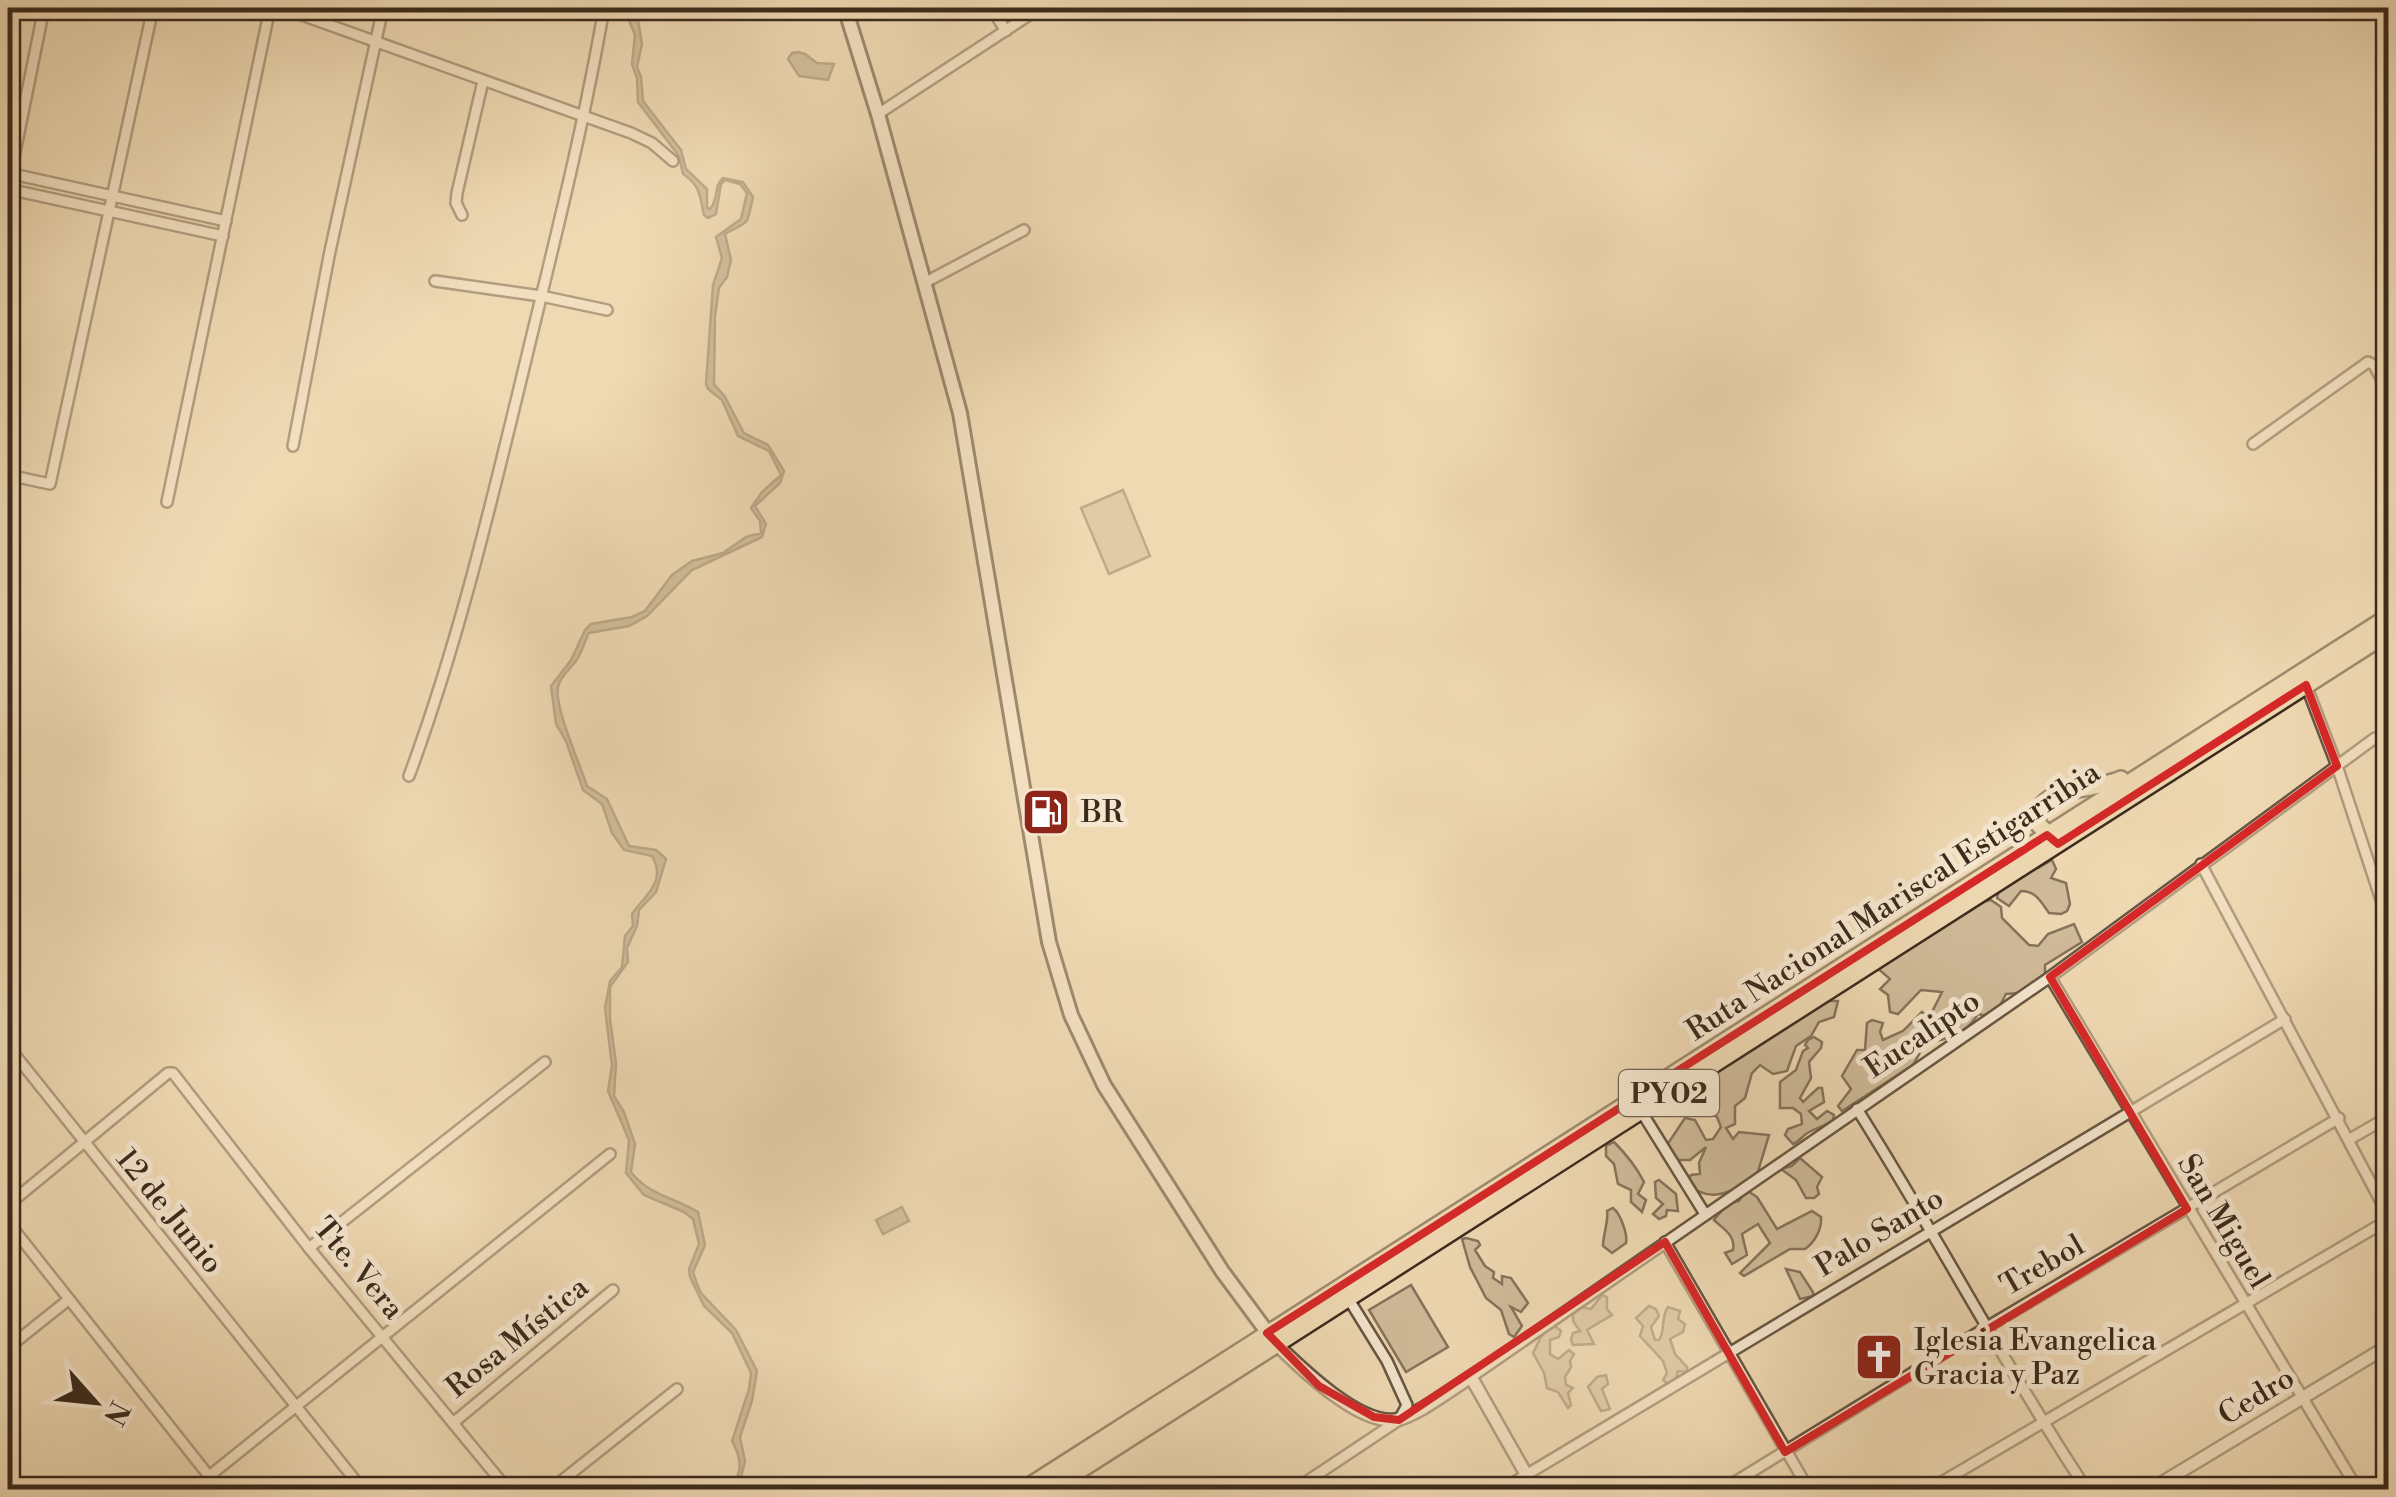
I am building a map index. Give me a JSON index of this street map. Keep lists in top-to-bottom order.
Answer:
{
  "streets": {
    "highway": ["Ruta Nacional Mariscal Estigarribia", "PY02"],
    "street": [
      "Eucalipto",
      "12 de Junio",
      "San Miguel",
      "Palo Santo",
      "Trebol",
      "Tte. Vera",
      "Rosa Mística",
      "Cedro"
    ]
  },
  "crossings": [
    ["Eucalipto", "San Miguel"],
    ["12 de Junio", "Tte. Vera"],
    ["San Miguel", "Palo Santo"],
    ["San Miguel", "Trebol"],
    ["San Miguel", "Cedro"],
    ["Tte. Vera", "Rosa Mística"]
  ],
  "places": {
    "fuel station": ["BR"],
    "church": ["Iglesia Evangelica Gracia y Paz"]
  },
  "north": "bottom right"
}
